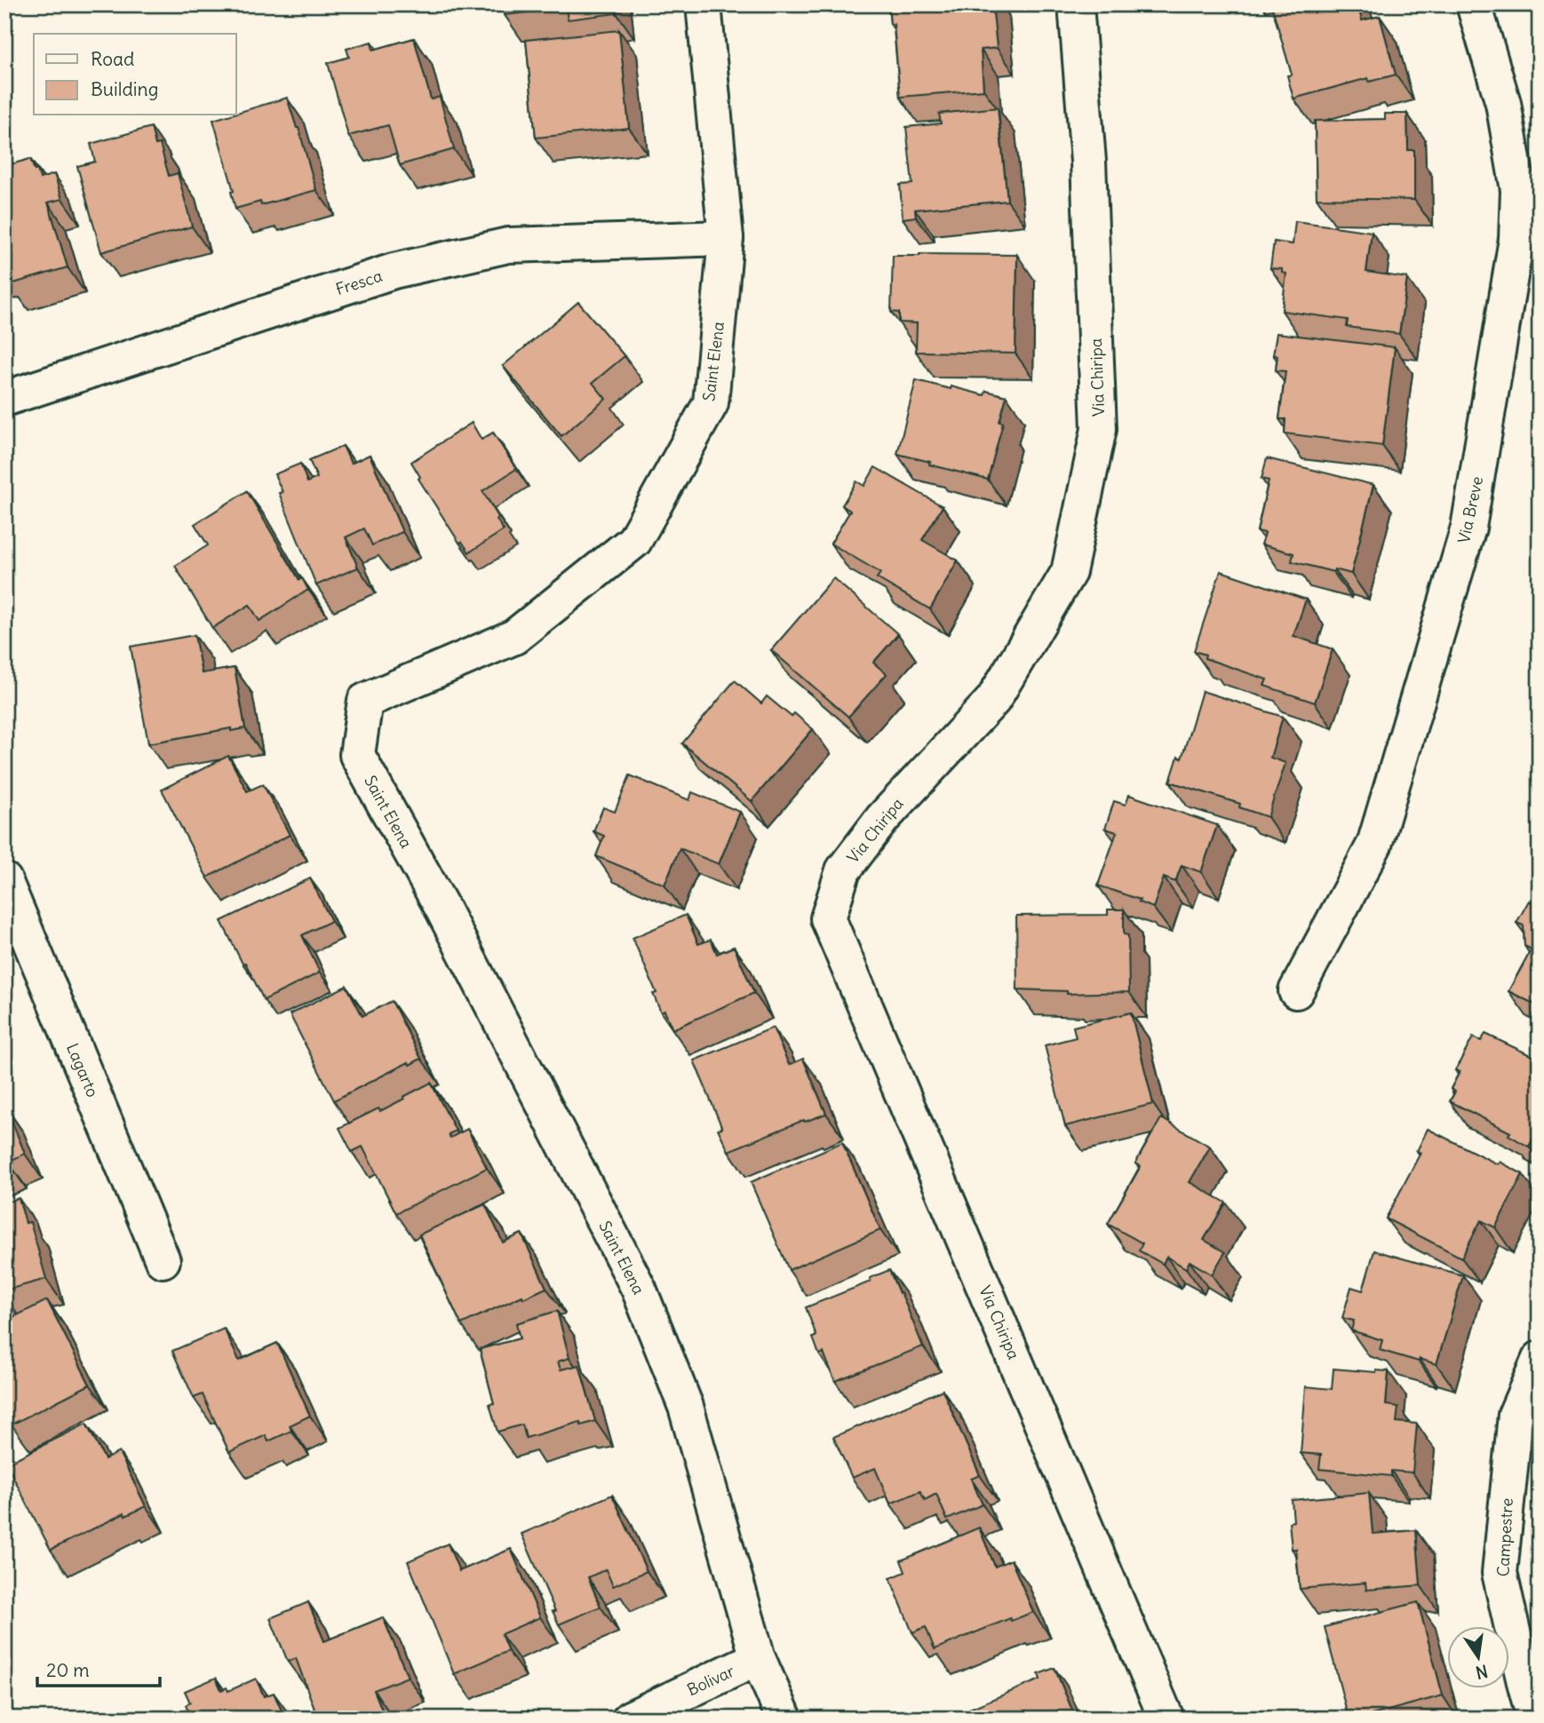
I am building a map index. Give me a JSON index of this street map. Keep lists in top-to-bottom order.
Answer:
{
  "streets": {
    "street": [
      "Fresca",
      "Saint Elena",
      "Via Chiripa",
      "Via Breve",
      "Lagarto",
      "Campestre",
      "Bolivar"
    ]
  },
  "crossings": [
    ["Fresca", "Saint Elena"],
    ["Saint Elena", "Bolivar"]
  ],
  "legend": ["Road", "Building"],
  "scale_bar": "20 m",
  "north": "bottom"
}
